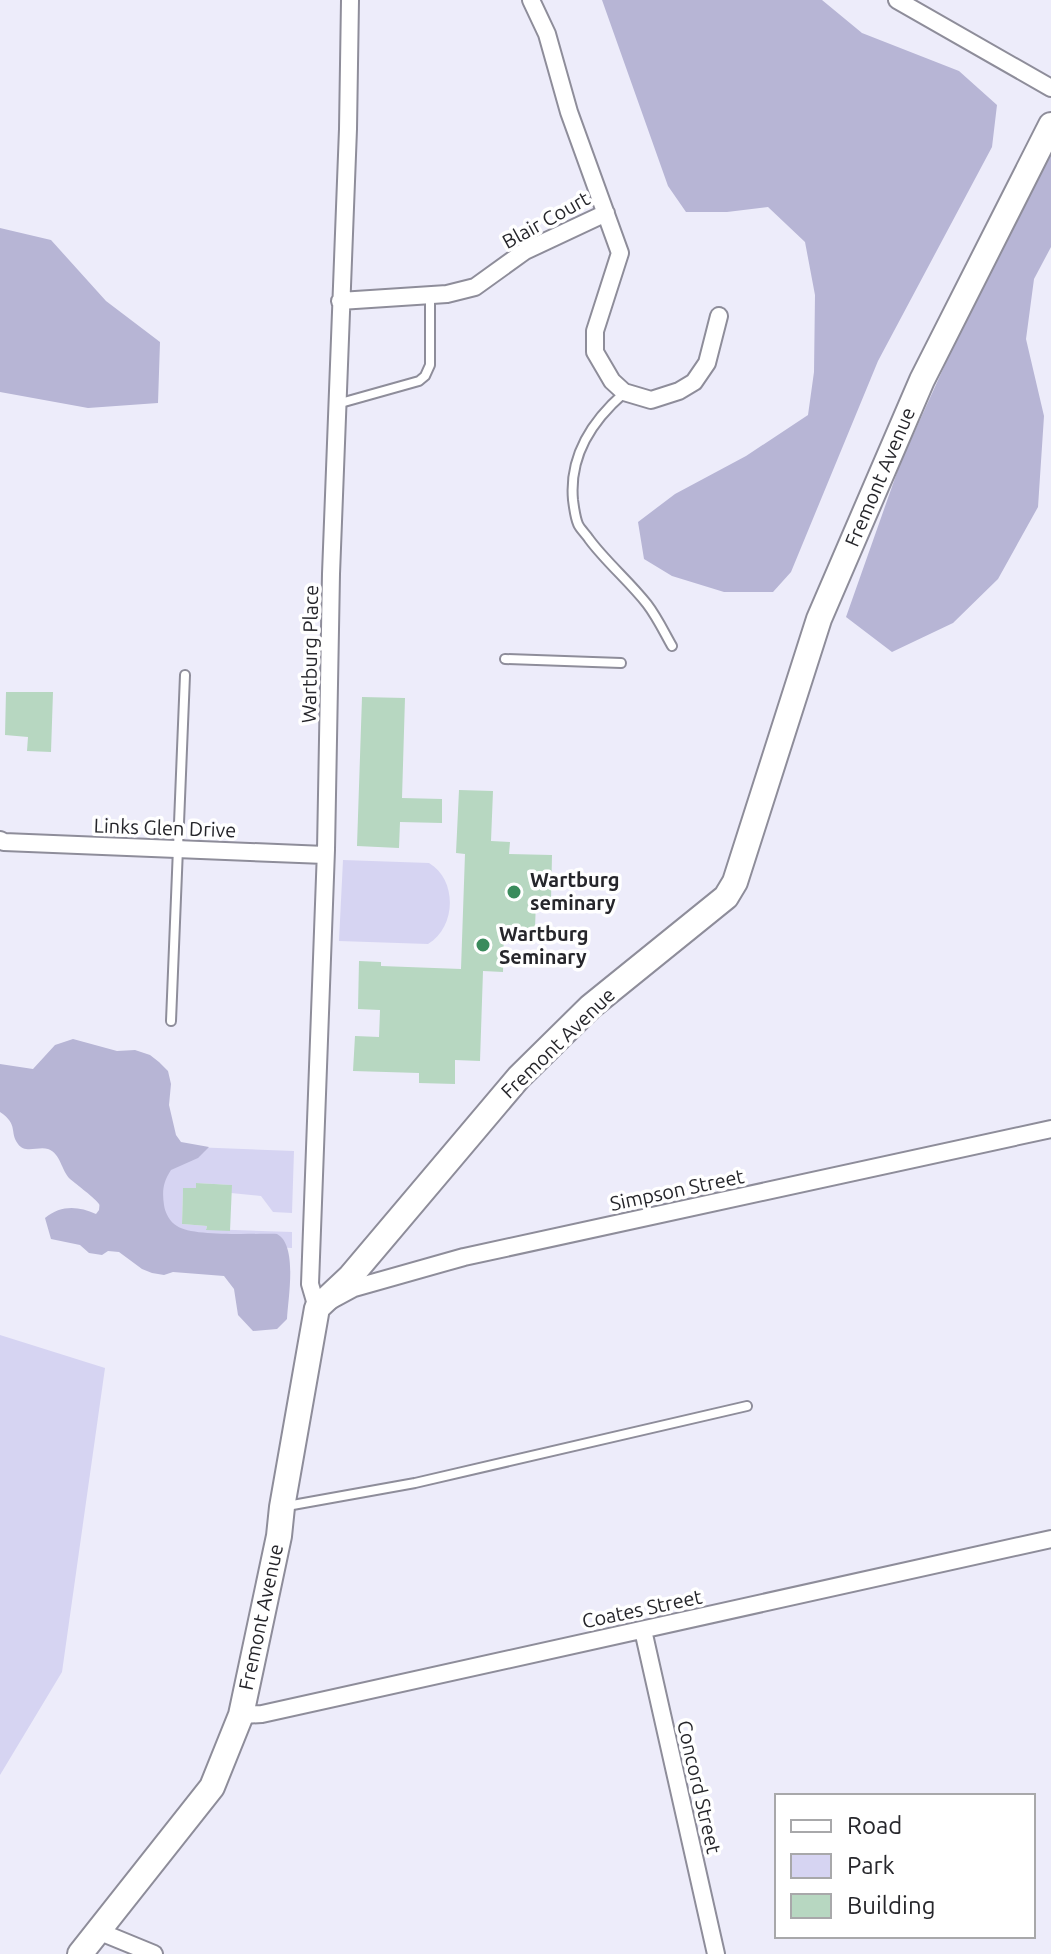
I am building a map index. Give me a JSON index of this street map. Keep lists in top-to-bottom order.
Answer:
{
  "streets": {
    "main road": ["Fremont Avenue"],
    "street": [
      "Blair Court",
      "Wartburg Place",
      "Links Glen Drive",
      "Simpson Street",
      "Coates Street",
      "Concord Street"
    ]
  },
  "crossings": [
    ["Blair Court", "Wartburg Place"],
    ["Fremont Avenue", "Wartburg Place"],
    ["Fremont Avenue", "Simpson Street"],
    ["Fremont Avenue", "Coates Street"],
    ["Wartburg Place", "Links Glen Drive"],
    ["Wartburg Place", "Simpson Street"],
    ["Coates Street", "Concord Street"]
  ],
  "places": ["Wartburg seminary", "Wartburg Seminary"],
  "legend": ["Road", "Park", "Building"]
}
